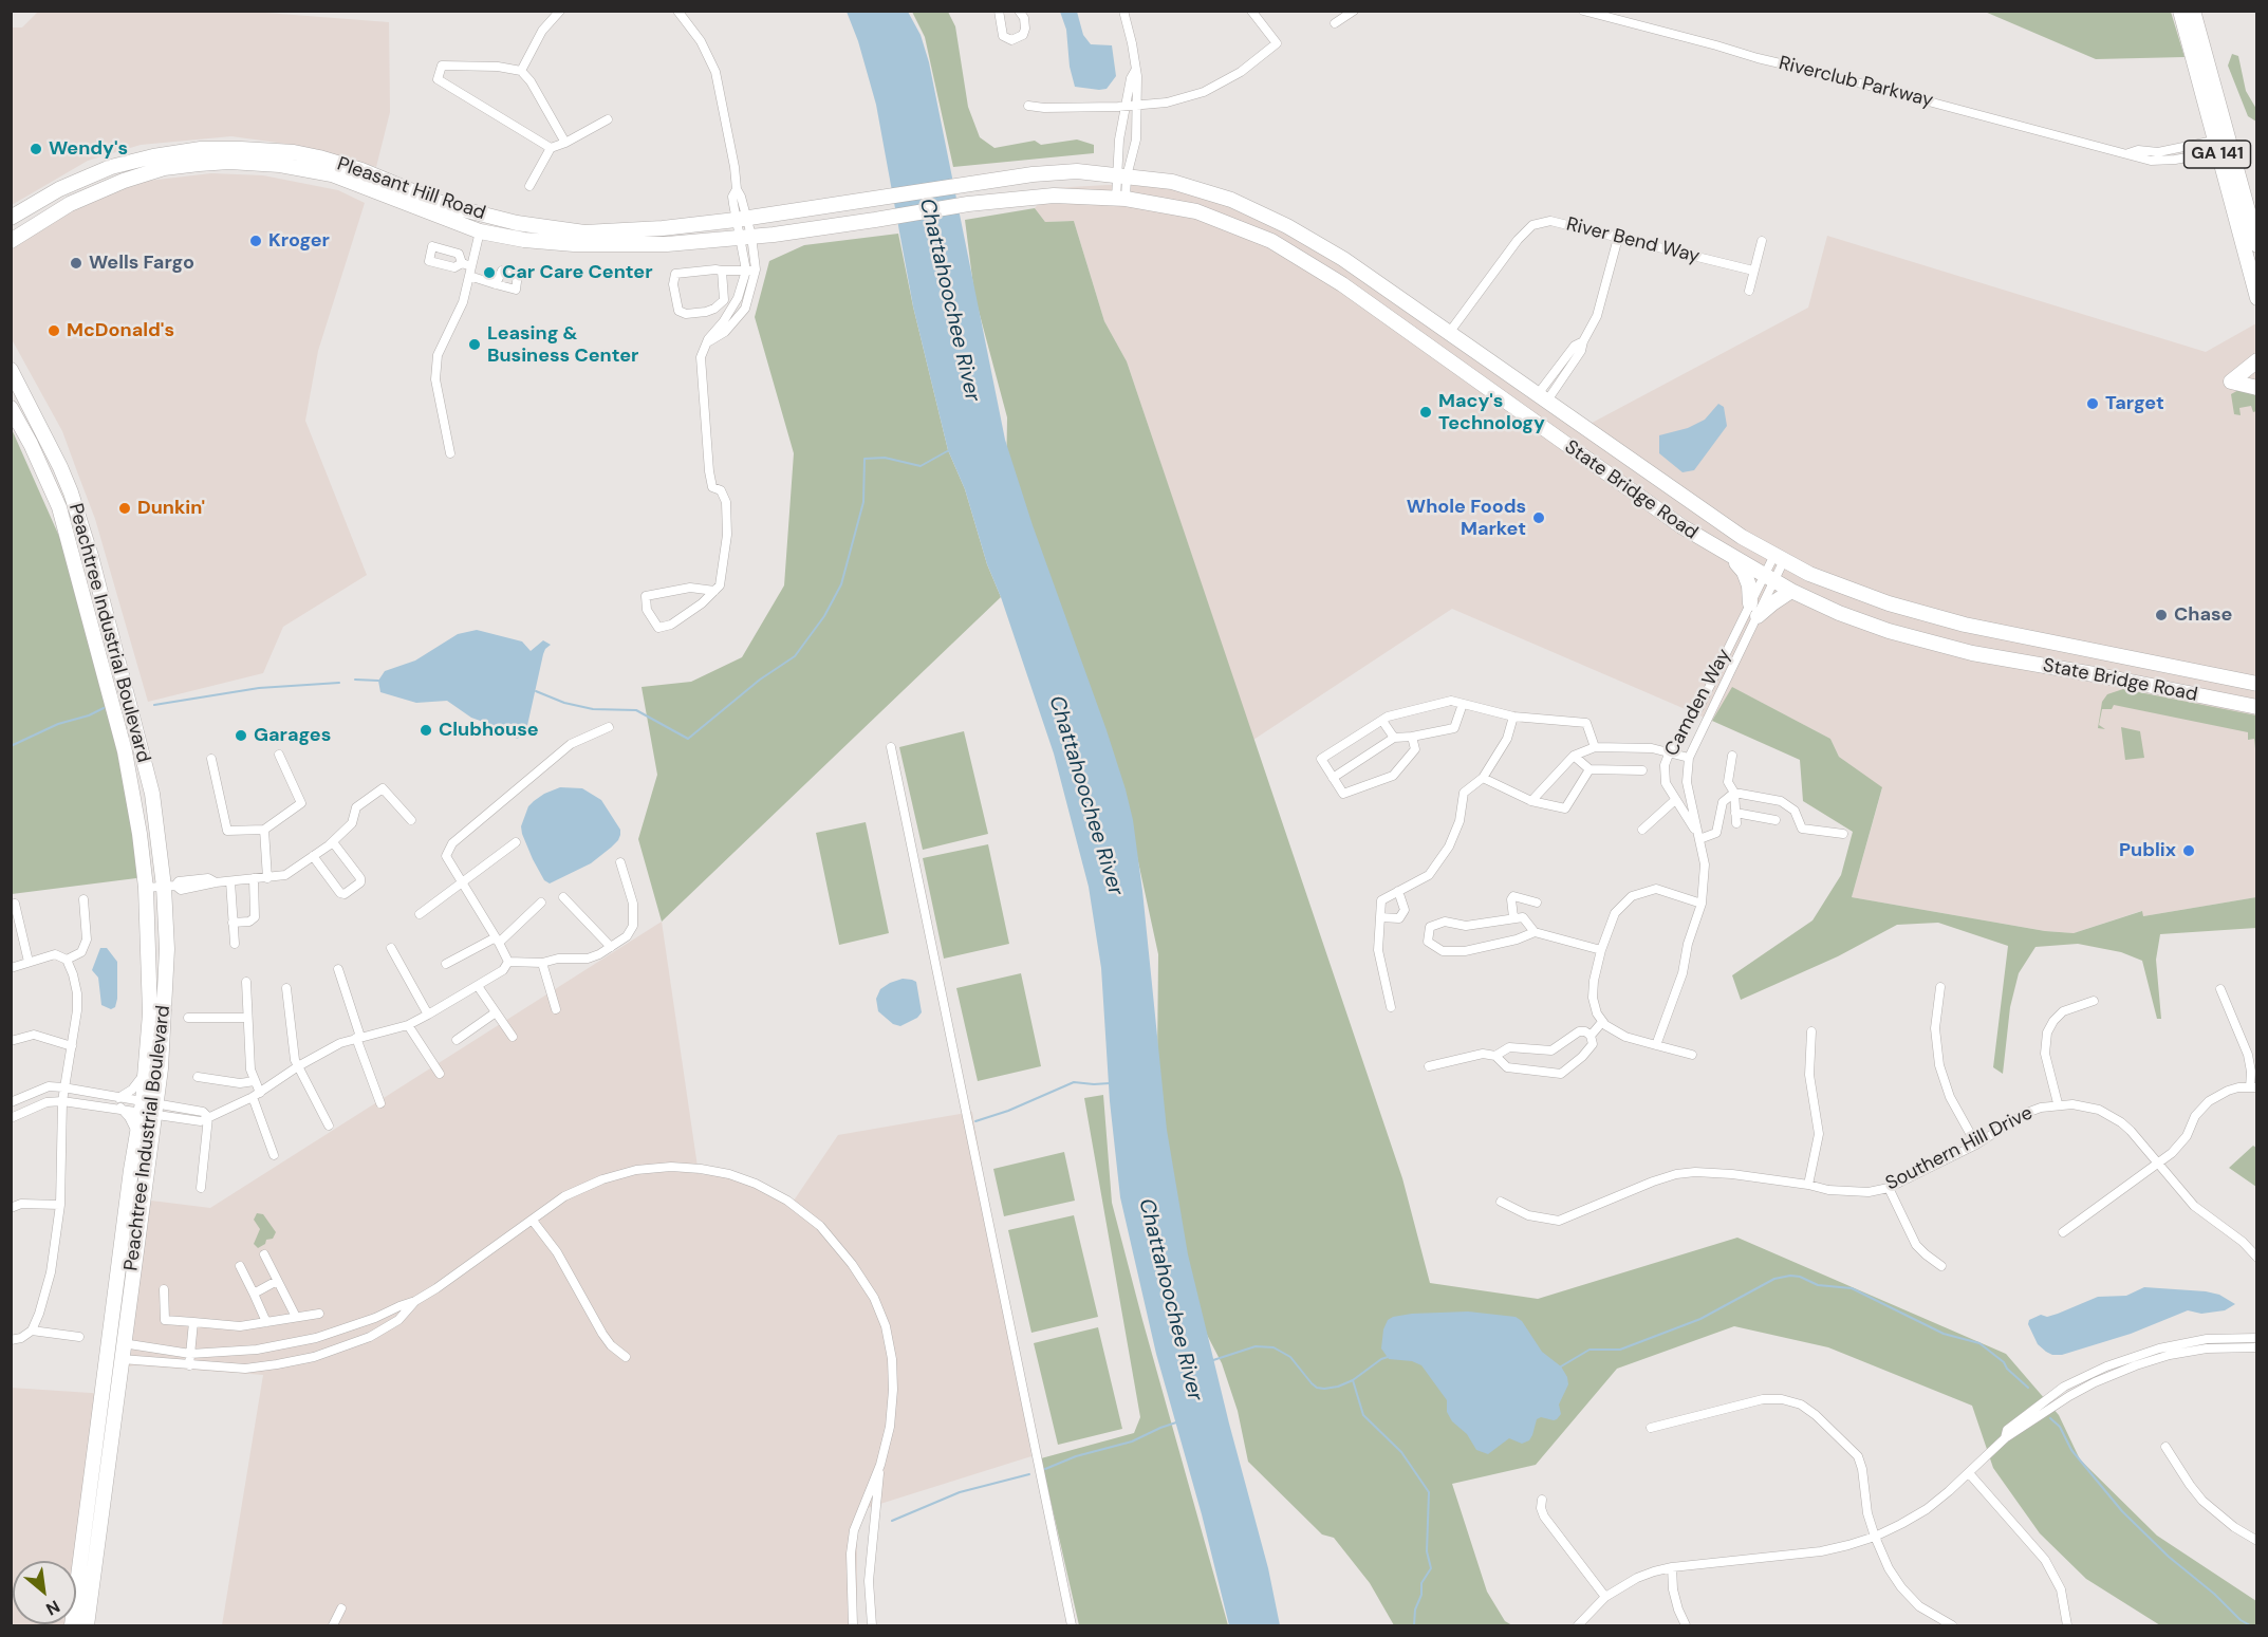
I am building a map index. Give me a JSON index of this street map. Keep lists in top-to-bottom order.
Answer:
{
  "streets": {
    "highway": [
      "GA 141",
      "Pleasant Hill Road",
      "State Bridge Road",
      "Peachtree Industrial Boulevard"
    ],
    "street": [
      "Riverclub Parkway",
      "River Bend Way",
      "Camden Way",
      "Southern Hill Drive"
    ]
  },
  "crossings": [
    ["Riverclub Parkway", "GA 141"],
    ["Pleasant Hill Road", "State Bridge Road"],
    ["River Bend Way", "State Bridge Road"],
    ["State Bridge Road", "Camden Way"]
  ],
  "water": ["Chattahoochee River"],
  "places": [
    "Wendy's",
    "Kroger",
    "Wells Fargo",
    "Car Care Center",
    "McDonald's",
    "Leasing & Business Center",
    "Target",
    "Macy's Technology",
    "Dunkin'",
    "Whole Foods Market",
    "Chase",
    "Clubhouse",
    "Garages",
    "Publix"
  ],
  "north": "bottom right"
}
